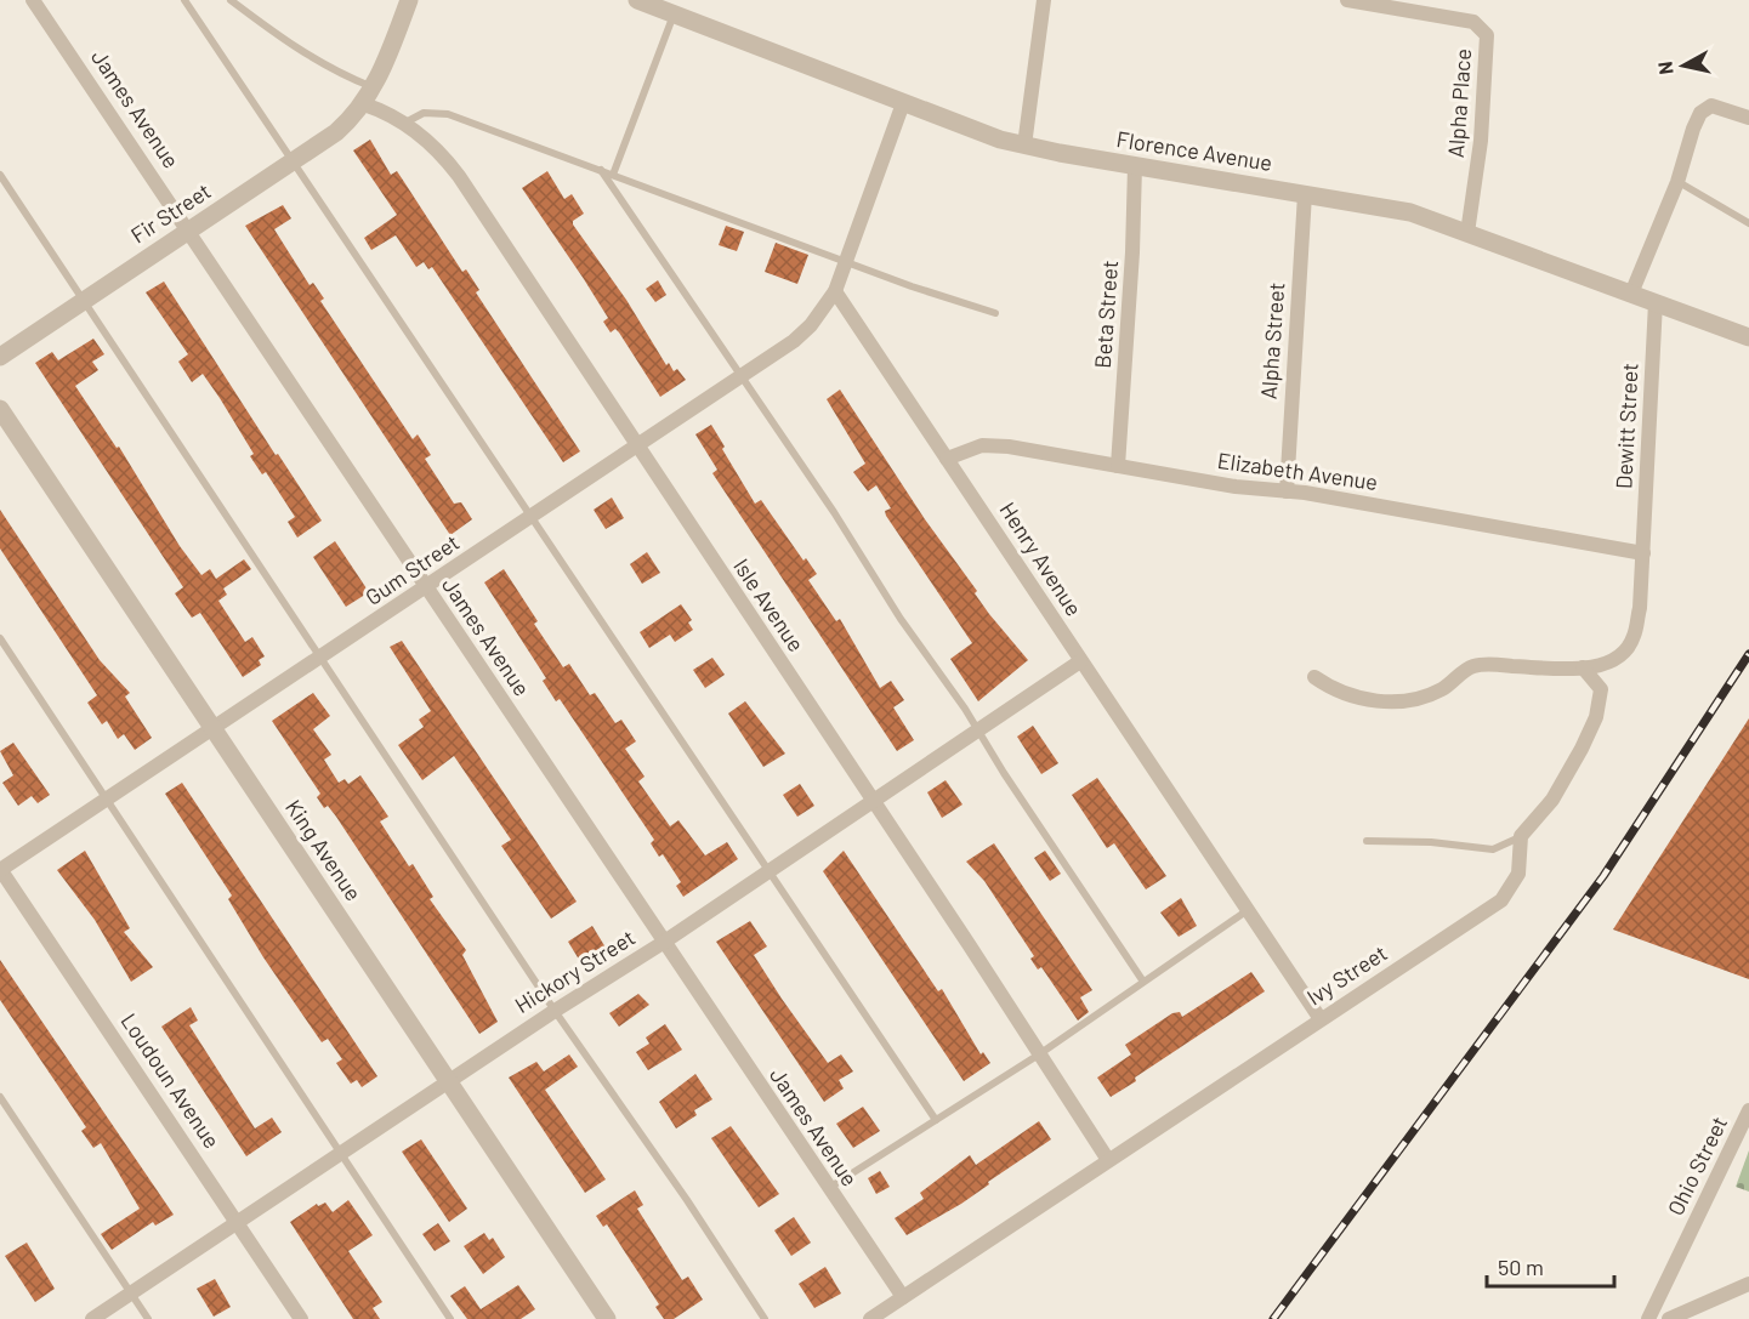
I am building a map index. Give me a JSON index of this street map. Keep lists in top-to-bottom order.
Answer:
{
  "streets": {
    "street": [
      "Alpha Place",
      "James Avenue",
      "Florence Avenue",
      "Fir Street",
      "Beta Street",
      "Alpha Street",
      "Dewitt Street",
      "Elizabeth Avenue",
      "Henry Avenue",
      "Gum Street",
      "Isle Avenue",
      "King Avenue",
      "Hickory Street",
      "Ivy Street",
      "Loudoun Avenue",
      "Ohio Street"
    ]
  },
  "crossings": [
    ["Alpha Place", "Florence Avenue"],
    ["James Avenue", "Fir Street"],
    ["James Avenue", "Gum Street"],
    ["James Avenue", "Hickory Street"],
    ["James Avenue", "Ivy Street"],
    ["Florence Avenue", "Beta Street"],
    ["Florence Avenue", "Alpha Street"],
    ["Florence Avenue", "Dewitt Street"],
    ["Fir Street", "Isle Avenue"],
    ["Beta Street", "Elizabeth Avenue"],
    ["Alpha Street", "Elizabeth Avenue"],
    ["Dewitt Street", "Elizabeth Avenue"],
    ["Elizabeth Avenue", "Henry Avenue"],
    ["Henry Avenue", "Gum Street"],
    ["Henry Avenue", "Hickory Street"],
    ["Henry Avenue", "Ivy Street"],
    ["Gum Street", "Isle Avenue"],
    ["Gum Street", "King Avenue"],
    ["Gum Street", "Loudoun Avenue"],
    ["Isle Avenue", "Hickory Street"],
    ["Isle Avenue", "Ivy Street"],
    ["King Avenue", "Hickory Street"],
    ["Hickory Street", "Loudoun Avenue"]
  ],
  "scale_bar": "50 m",
  "north": "left"
}
